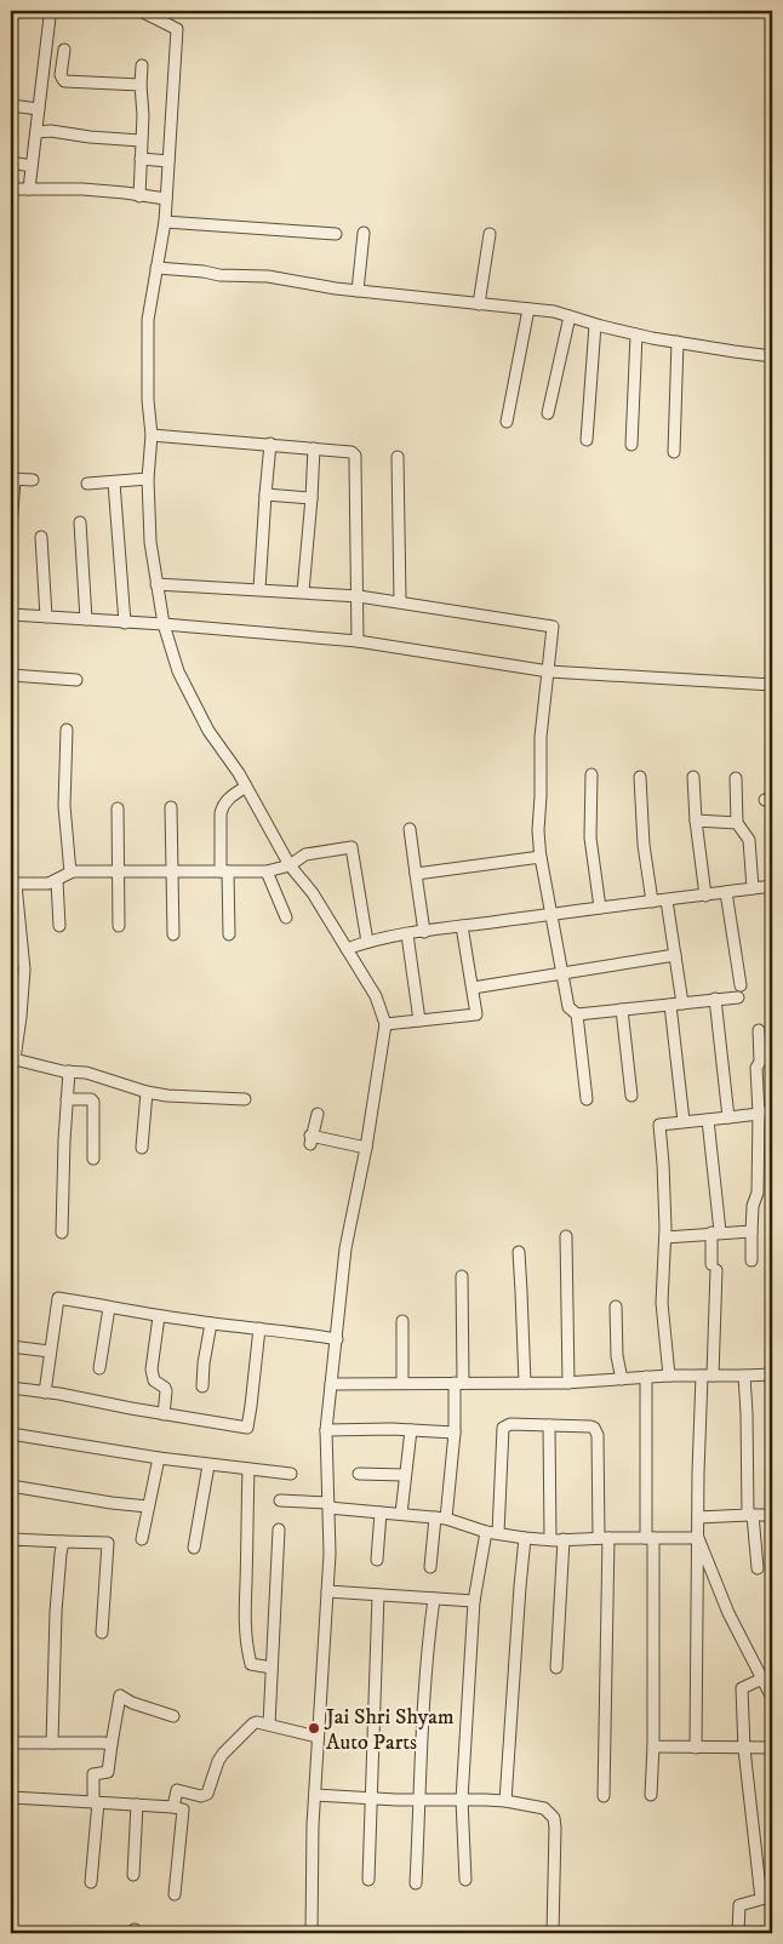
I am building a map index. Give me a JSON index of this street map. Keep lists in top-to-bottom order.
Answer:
{
  "places": ["Jai Shri Shyam Auto Parts"]
}
